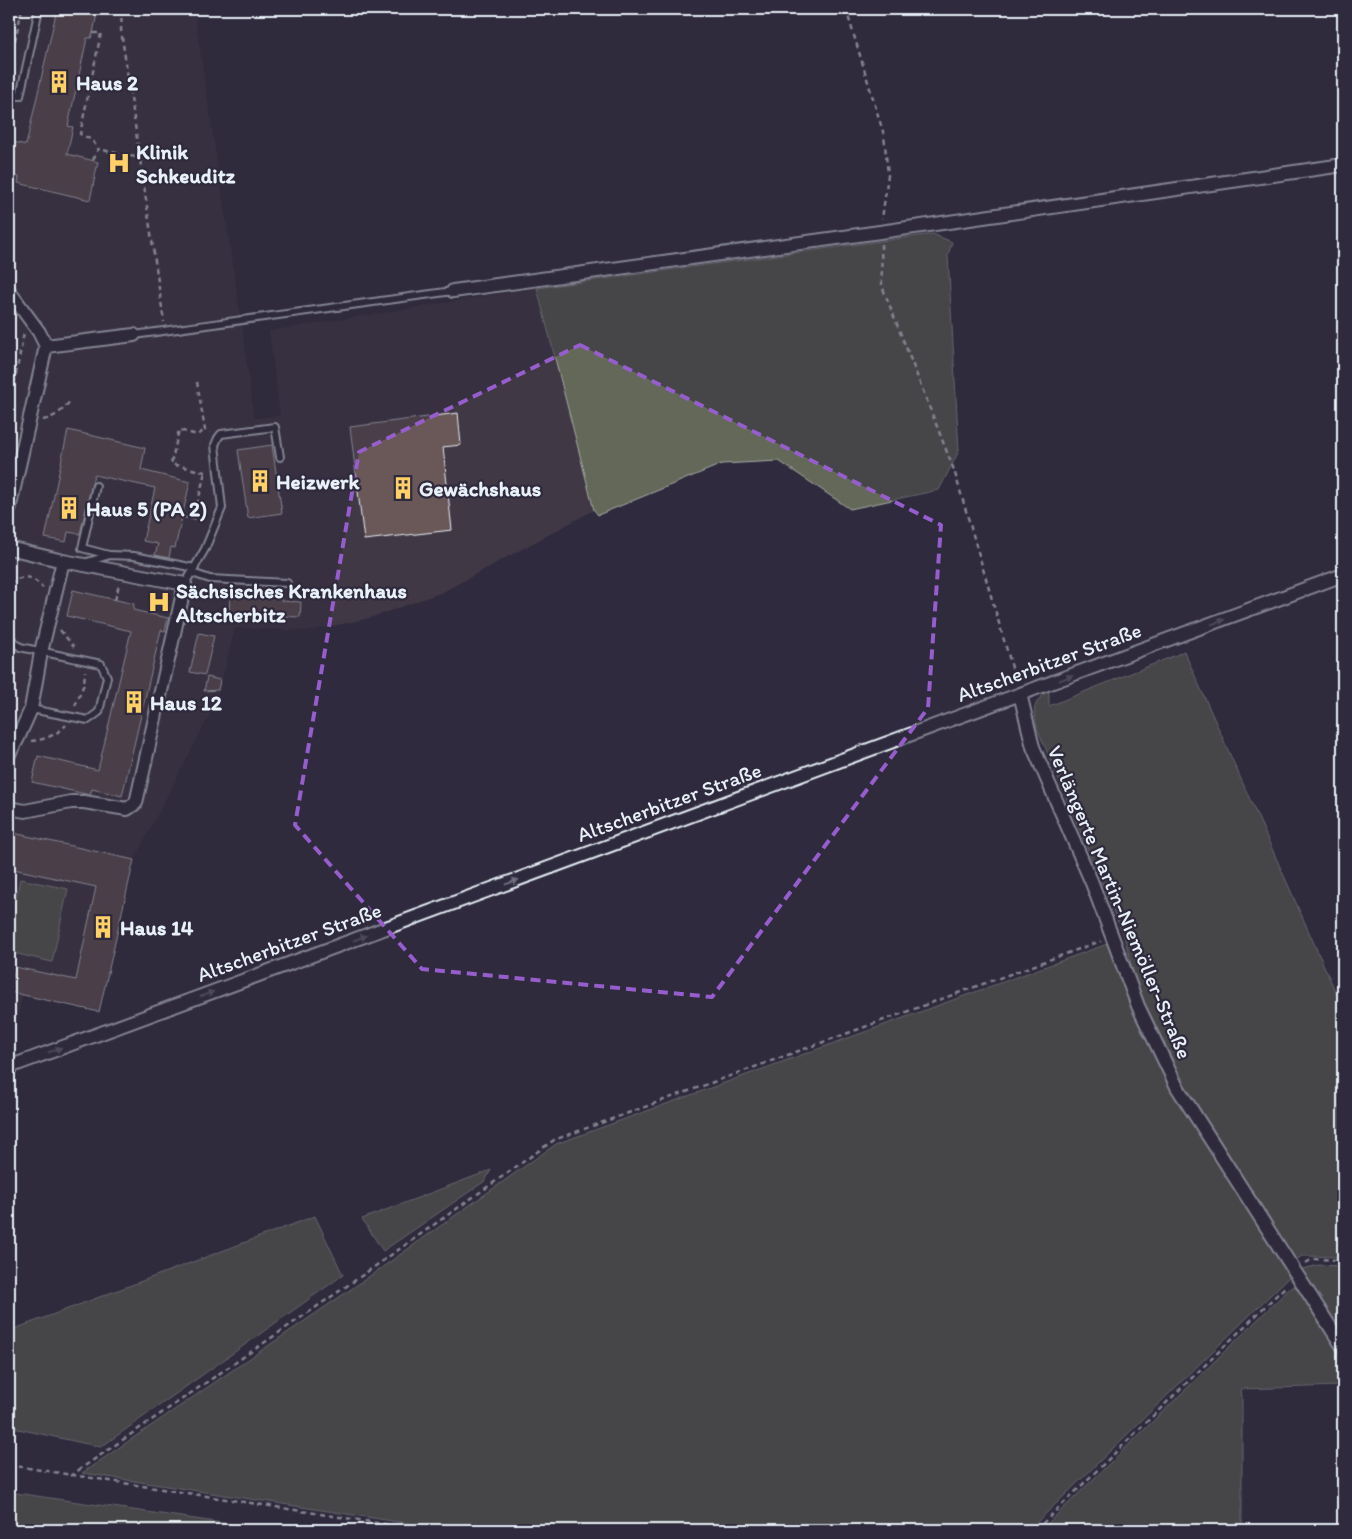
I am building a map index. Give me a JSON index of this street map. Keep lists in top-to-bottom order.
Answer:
{
  "streets": {
    "street": ["Altscherbitzer Straße", "Verlängerte Martin-Niemöller-Straße"]
  },
  "crossings": [
    ["Altscherbitzer Straße", "Verlängerte Martin-Niemöller-Straße"]
  ],
  "one_way": ["Altscherbitzer Straße"],
  "places": {
    "building": [
      "Haus 2",
      "Heizwerk",
      "Gewächshaus",
      "Haus 5 (PA 2)",
      "Haus 12",
      "Haus 14"
    ],
    "hospital": ["Klinik Schkeuditz", "Sächsisches Krankenhaus Altscherbitz"]
  }
}
